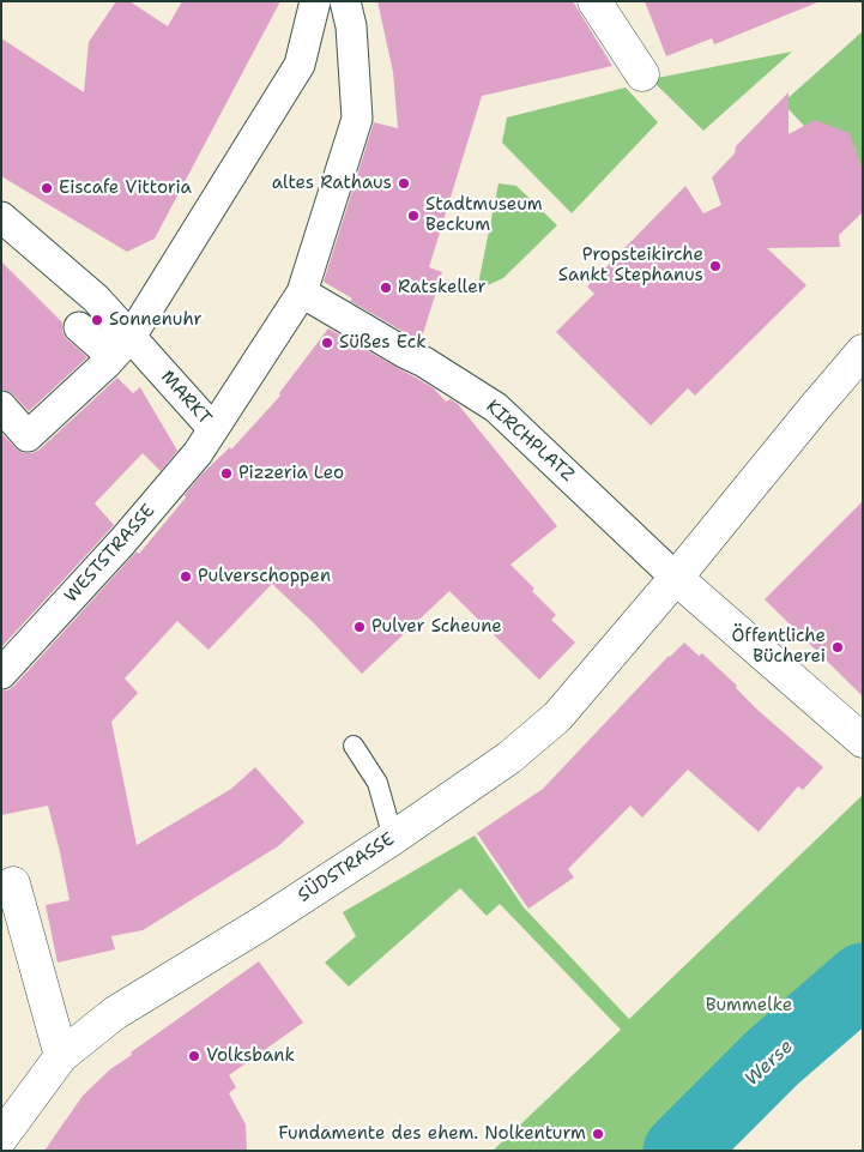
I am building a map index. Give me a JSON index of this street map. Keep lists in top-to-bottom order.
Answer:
{
  "streets": {
    "street": [
      "MARKT",
      "KIRCHPLATZ",
      "WESTSTRASSE",
      "SÜDSTRASSE"
    ]
  },
  "crossings": [
    ["MARKT", "KIRCHPLATZ"],
    ["MARKT", "WESTSTRASSE"],
    ["KIRCHPLATZ", "SÜDSTRASSE"]
  ],
  "water": ["Werse"],
  "parks": ["Bummelke"],
  "places": [
    "altes Rathaus",
    "Eiscafe Vittoria",
    "Stadtmuseum Beckum",
    "Propsteikirche Sankt Stephanus",
    "Ratskeller",
    "Sonnenuhr",
    "Süßes Eck",
    "Pizzeria Leo",
    "Pulverschoppen",
    "Pulver Scheune",
    "Öffentliche Bücherei",
    "Volksbank",
    "Fundamente des ehem. Nolkenturm"
  ]
}
